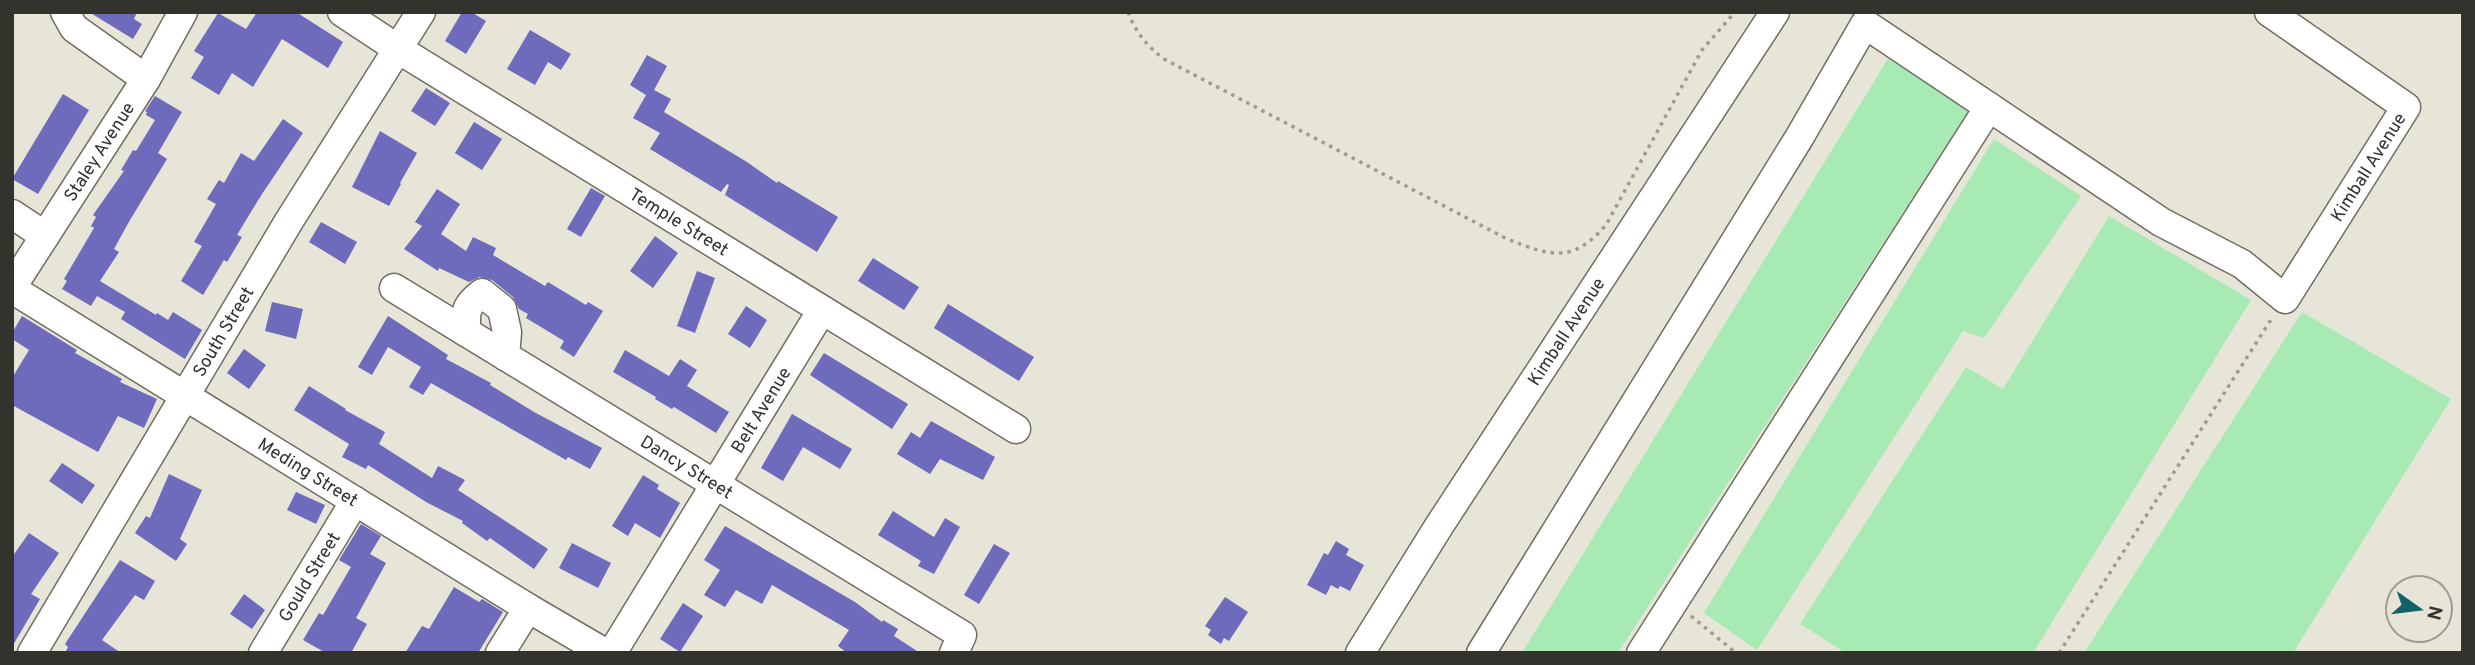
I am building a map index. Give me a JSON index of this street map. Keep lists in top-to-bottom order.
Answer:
{
  "streets": {
    "street": [
      "Staley Avenue",
      "Kimball Avenue",
      "Temple Street",
      "South Street",
      "Belt Avenue",
      "Dancy Street",
      "Meding Street",
      "Gould Street"
    ]
  },
  "crossings": [
    ["Staley Avenue", "Meding Street"],
    ["Temple Street", "South Street"],
    ["Temple Street", "Belt Avenue"],
    ["South Street", "Meding Street"],
    ["Belt Avenue", "Dancy Street"],
    ["Meding Street", "Gould Street"]
  ],
  "north": "right"
}
